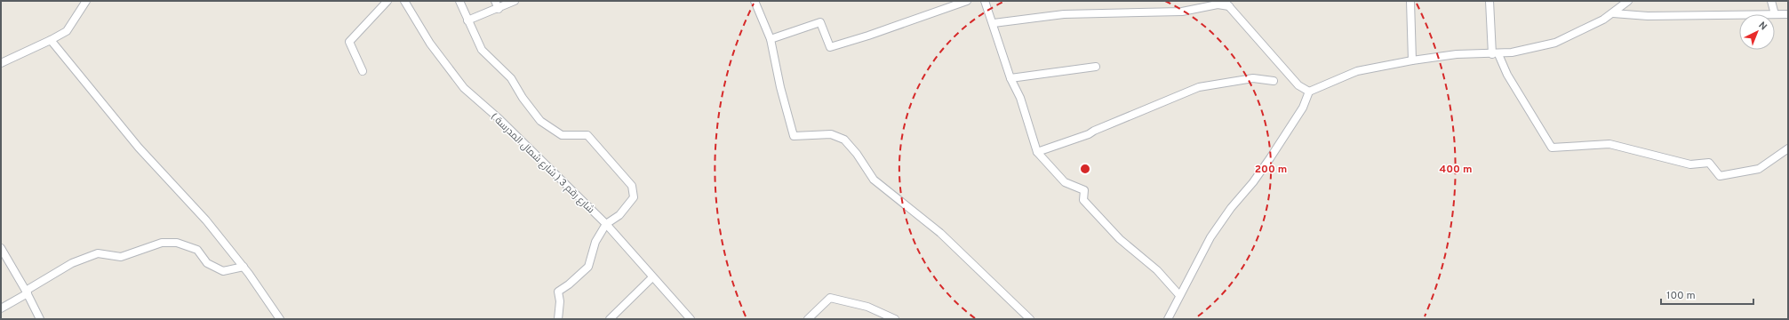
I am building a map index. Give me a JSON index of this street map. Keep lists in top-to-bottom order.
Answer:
{
  "streets": {
    "street": ["شارع رقم 3 ( شارع شمال المدرسة )"]
  },
  "scale_bar": "100 m",
  "north": "top right",
  "rings": ["200 m", "400 m"]
}
